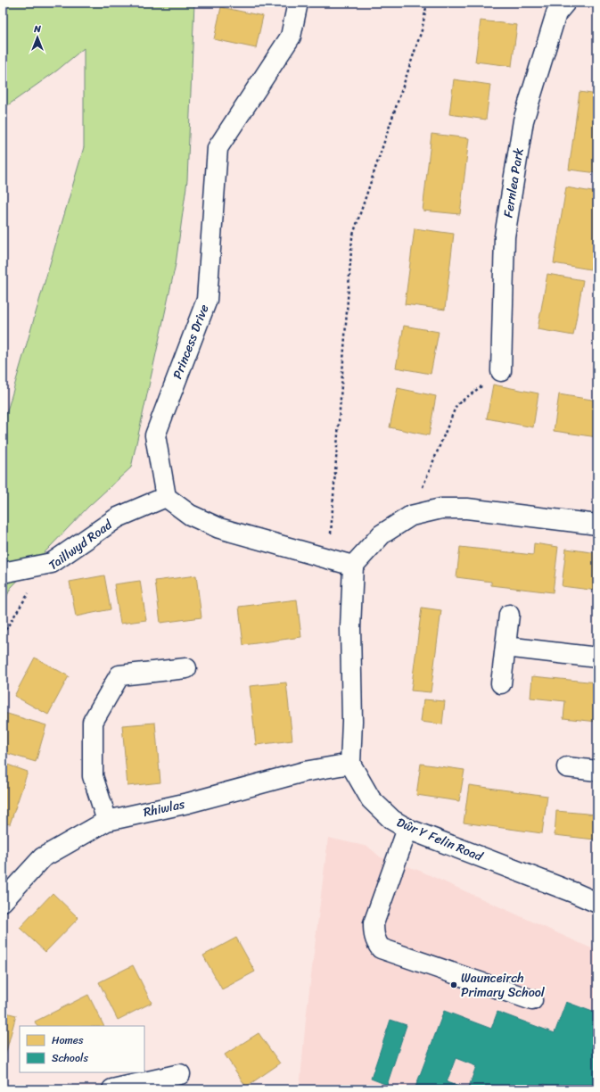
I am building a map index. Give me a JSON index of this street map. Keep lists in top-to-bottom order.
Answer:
{
  "streets": {
    "street": [
      "Fernlea Park",
      "Princess Drive",
      "Taillwyd Road",
      "Rhiwlas",
      "Dŵr Y Felin Road"
    ]
  },
  "crossings": [
    ["Princess Drive", "Taillwyd Road"],
    ["Rhiwlas", "Dŵr Y Felin Road"]
  ],
  "places": ["Waunceirch Primary School"],
  "legend": ["Homes", "Schools"],
  "north": "top"
}
